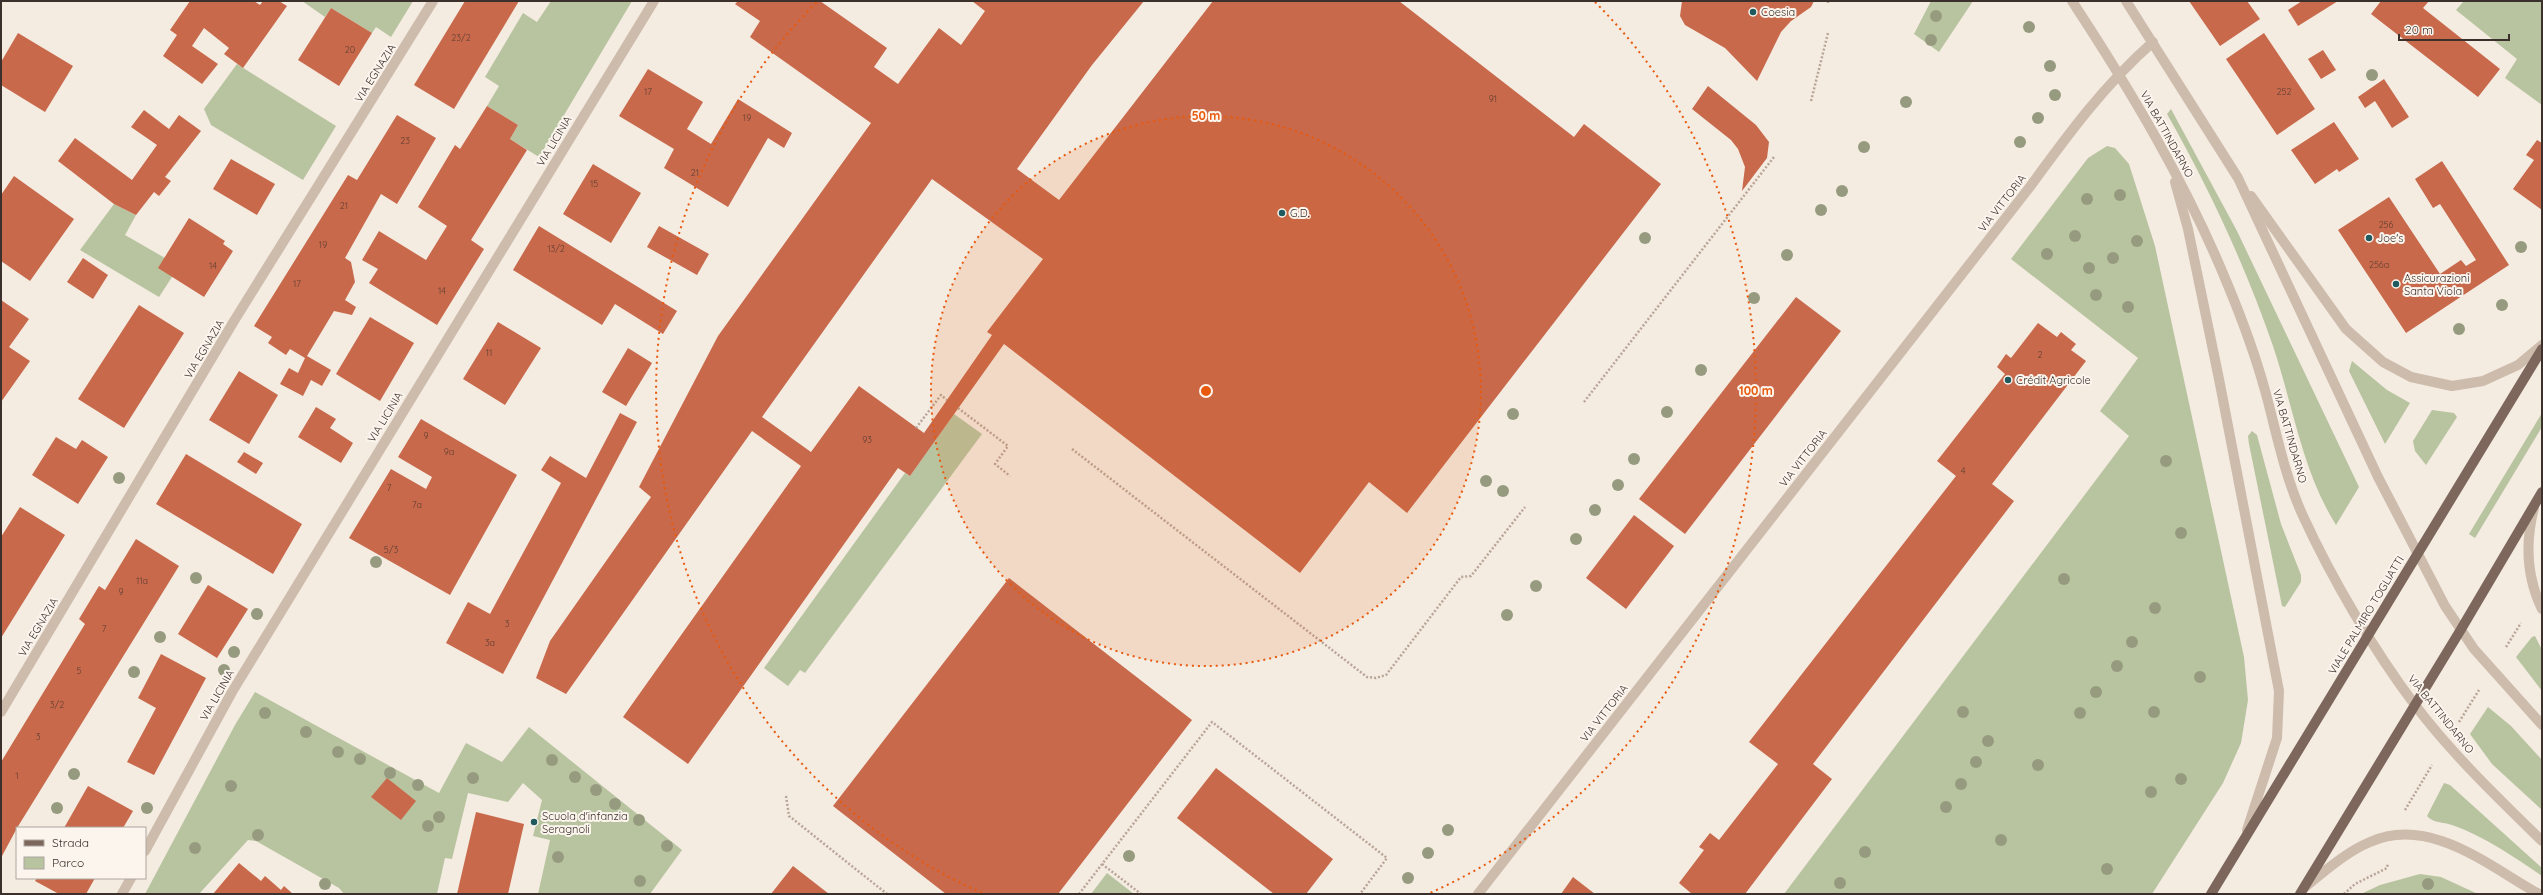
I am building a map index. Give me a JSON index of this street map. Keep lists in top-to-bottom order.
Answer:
{
  "streets": {
    "main road": ["VIALE PALMIRO TOGLIATTI"],
    "street": [
      "VIA EGNAZIA",
      "VIA BATTINDARNO",
      "VIA LICINIA",
      "VIA VITTORIA"
    ]
  },
  "crossings": [
    ["VIA BATTINDARNO", "VIA VITTORIA"],
    ["VIA BATTINDARNO", "VIALE PALMIRO TOGLIATTI"]
  ],
  "places": [
    "Coesia",
    "G.D.",
    "Joe's",
    "Assicurazioni Santa Viola",
    "Crédit Agricole",
    "Scuola d'infanzia Seragnoli"
  ],
  "house_numbers": [
    "23/2",
    "20",
    "17",
    "252",
    "91",
    "19",
    "23",
    "21",
    "15",
    "21",
    "256",
    "19",
    "13/2",
    "256a",
    "14",
    "17",
    "14",
    "11",
    "2",
    "9",
    "93",
    "9a",
    "4",
    "7",
    "7a",
    "5/3",
    "11a",
    "9",
    "3",
    "7",
    "3a",
    "5",
    "3/2",
    "3",
    "1"
  ],
  "legend": ["Strada", "Parco"],
  "scale_bar": "20 m",
  "rings": ["50 m", "100 m"]
}
